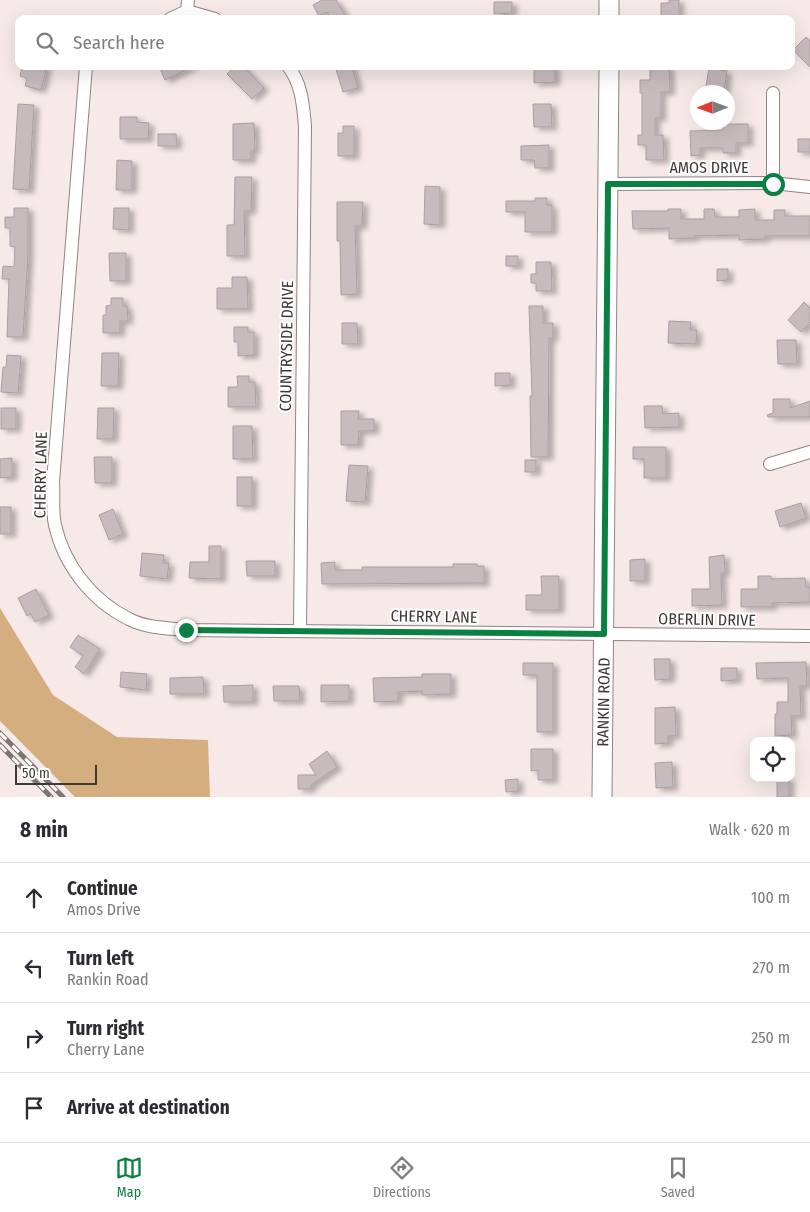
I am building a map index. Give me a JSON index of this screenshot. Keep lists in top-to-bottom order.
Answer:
{
  "streets": {
    "street": [
      "AMOS DRIVE",
      "COUNTRYSIDE DRIVE",
      "CHERRY LANE",
      "OBERLIN DRIVE",
      "RANKIN ROAD"
    ]
  },
  "crossings": [
    ["AMOS DRIVE", "RANKIN ROAD"],
    ["COUNTRYSIDE DRIVE", "CHERRY LANE"],
    ["CHERRY LANE", "OBERLIN DRIVE"],
    ["CHERRY LANE", "RANKIN ROAD"],
    ["OBERLIN DRIVE", "RANKIN ROAD"]
  ],
  "scale_bar": "50 m",
  "north": "left",
  "page": {
    "search": "Search here",
    "scale": "50 m",
    "heading": ["8 min", "Walk · 620 m"],
    "list": [
      ["Continue", "Amos Drive", "100 m"],
      ["Turn left", "Rankin Road", "270 m"],
      ["Turn right", "Cherry Lane", "250 m"],
      "Arrive at destination"
    ],
    "nav": ["Map", "Directions", "Saved"]
  }
}
